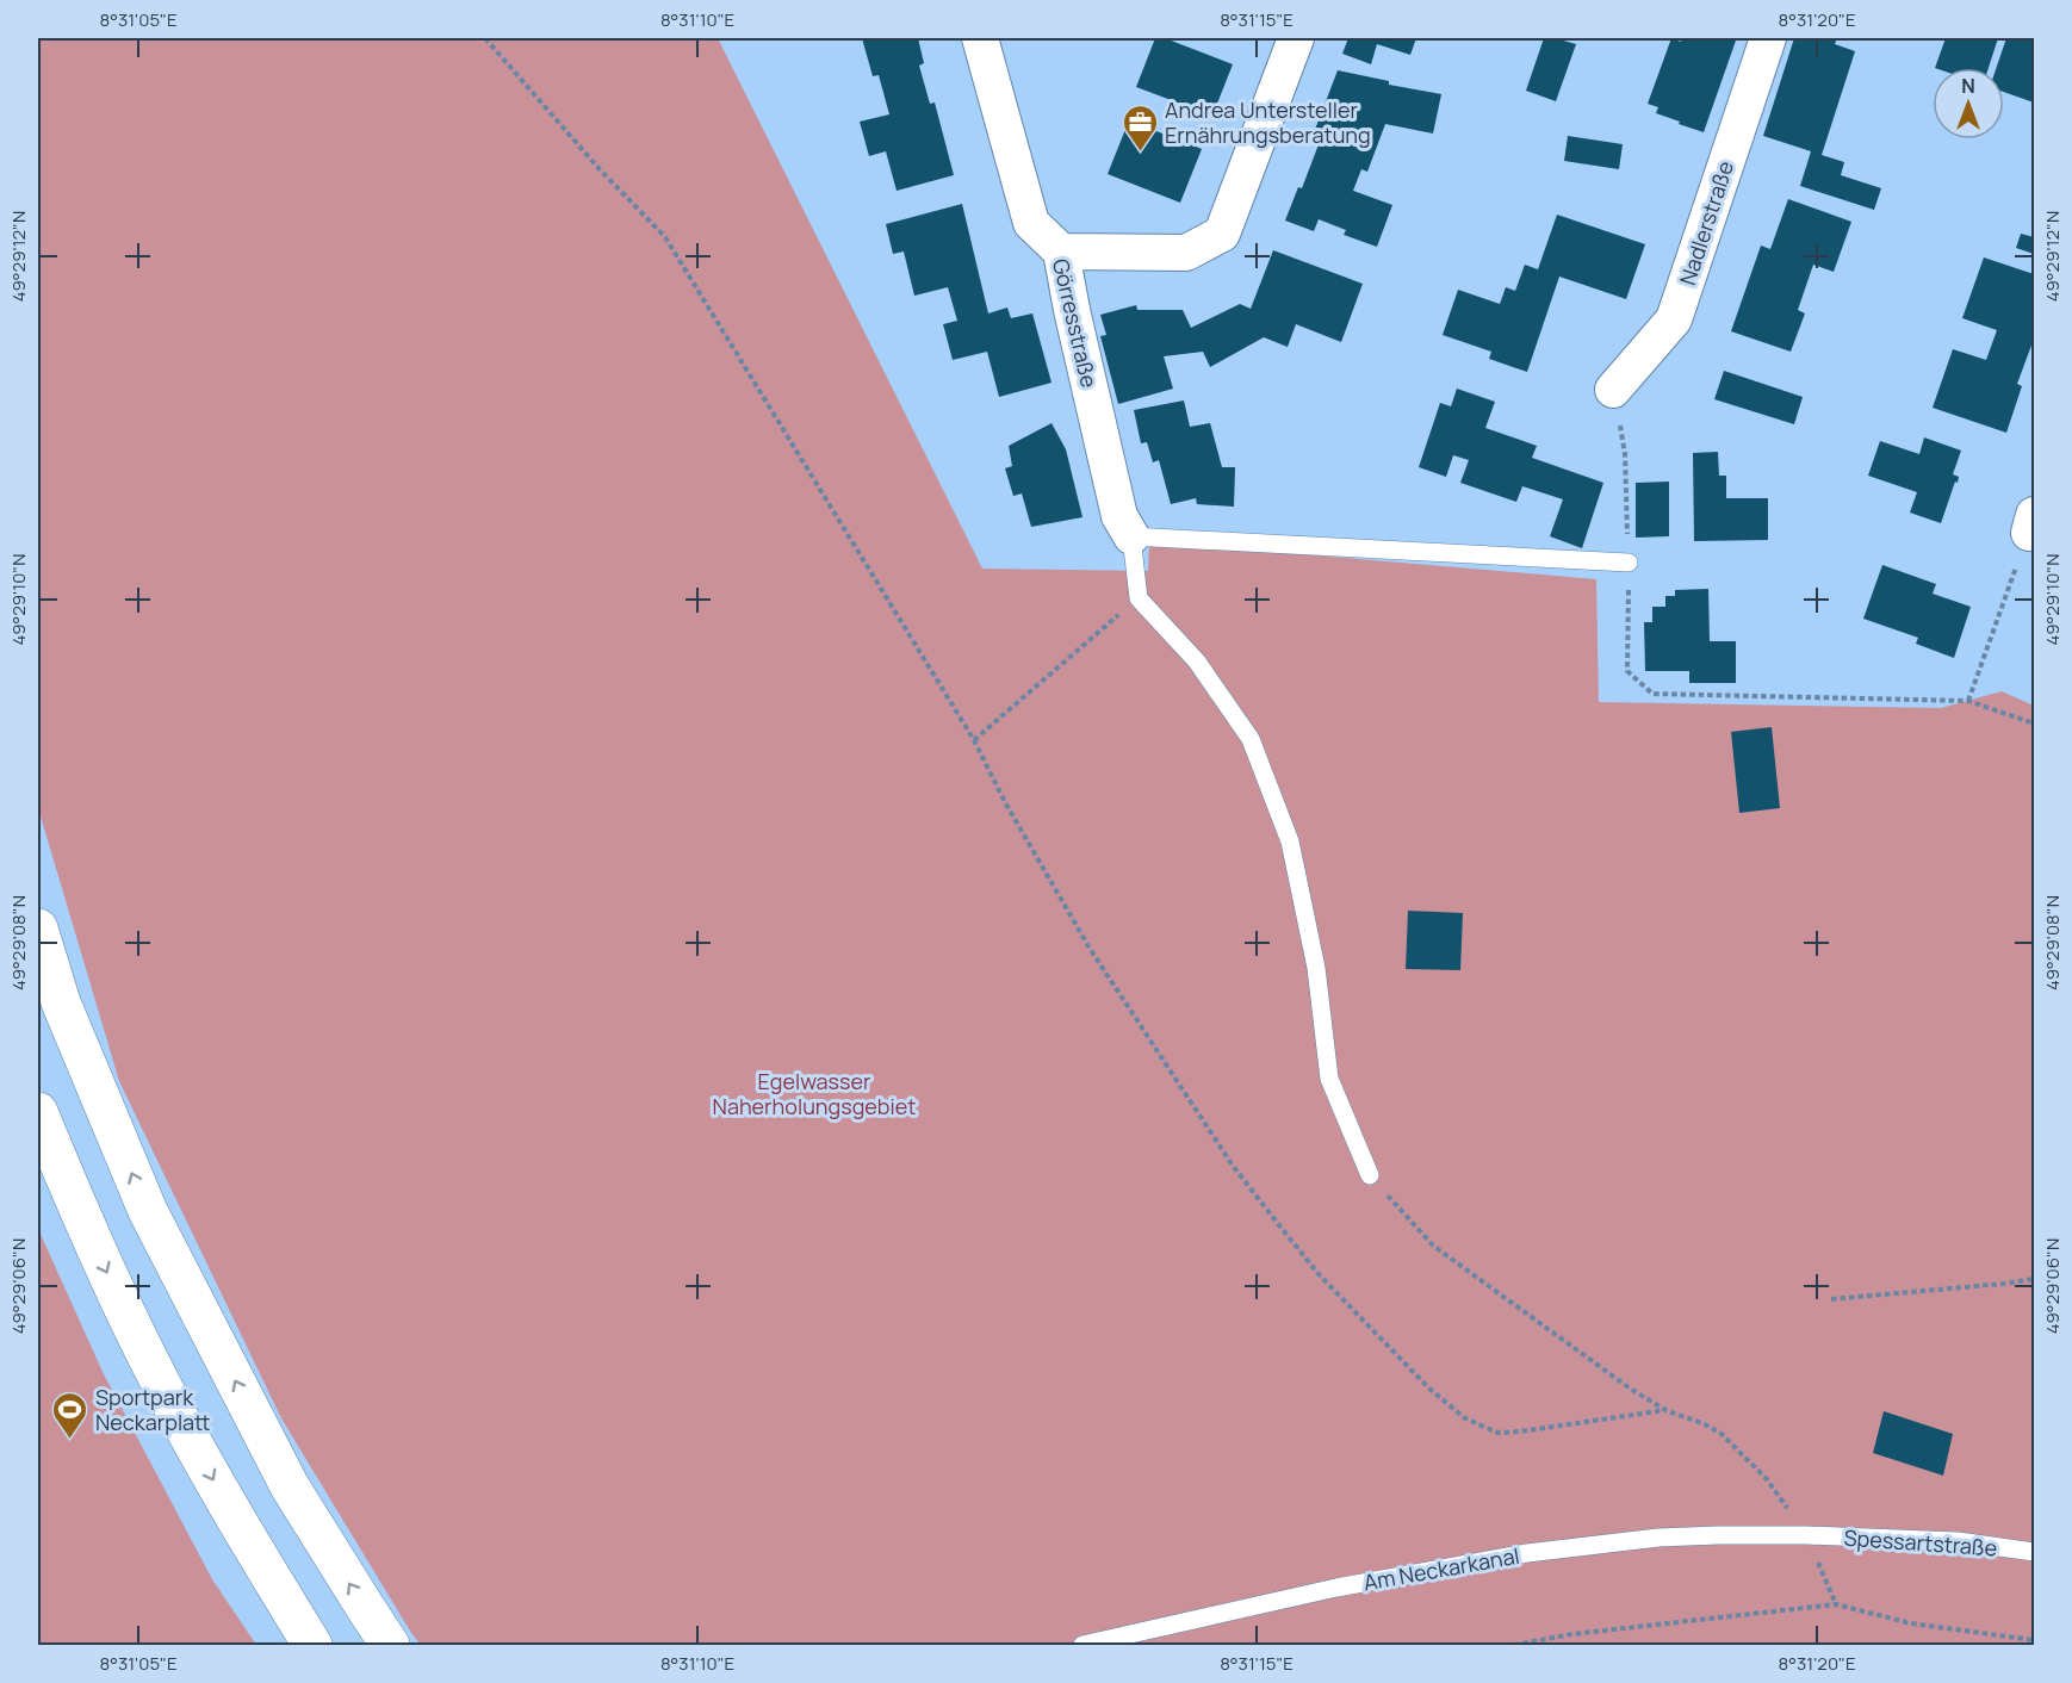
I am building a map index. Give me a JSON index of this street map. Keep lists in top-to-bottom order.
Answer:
{
  "streets": {
    "street": ["Nadlerstraße", "Görresstraße"],
    "lane": ["Spessartstraße", "Am Neckarkanal"]
  },
  "crossings": [
    ["Spessartstraße", "Am Neckarkanal"]
  ],
  "parks": ["Egelwasser Naherholungsgebiet"],
  "places": {
    "office": ["Andrea Untersteller Ernährungsberatung"],
    "sports": ["Sportpark Neckarplatt"]
  },
  "north": "top",
  "coordinates": [
    "8°31'05\"E",
    "8°31'10\"E",
    "8°31'15\"E",
    "8°31'20\"E",
    "49°29'12\"N",
    "49°29'10\"N",
    "49°29'08\"N",
    "49°29'06\"N"
  ]
}
